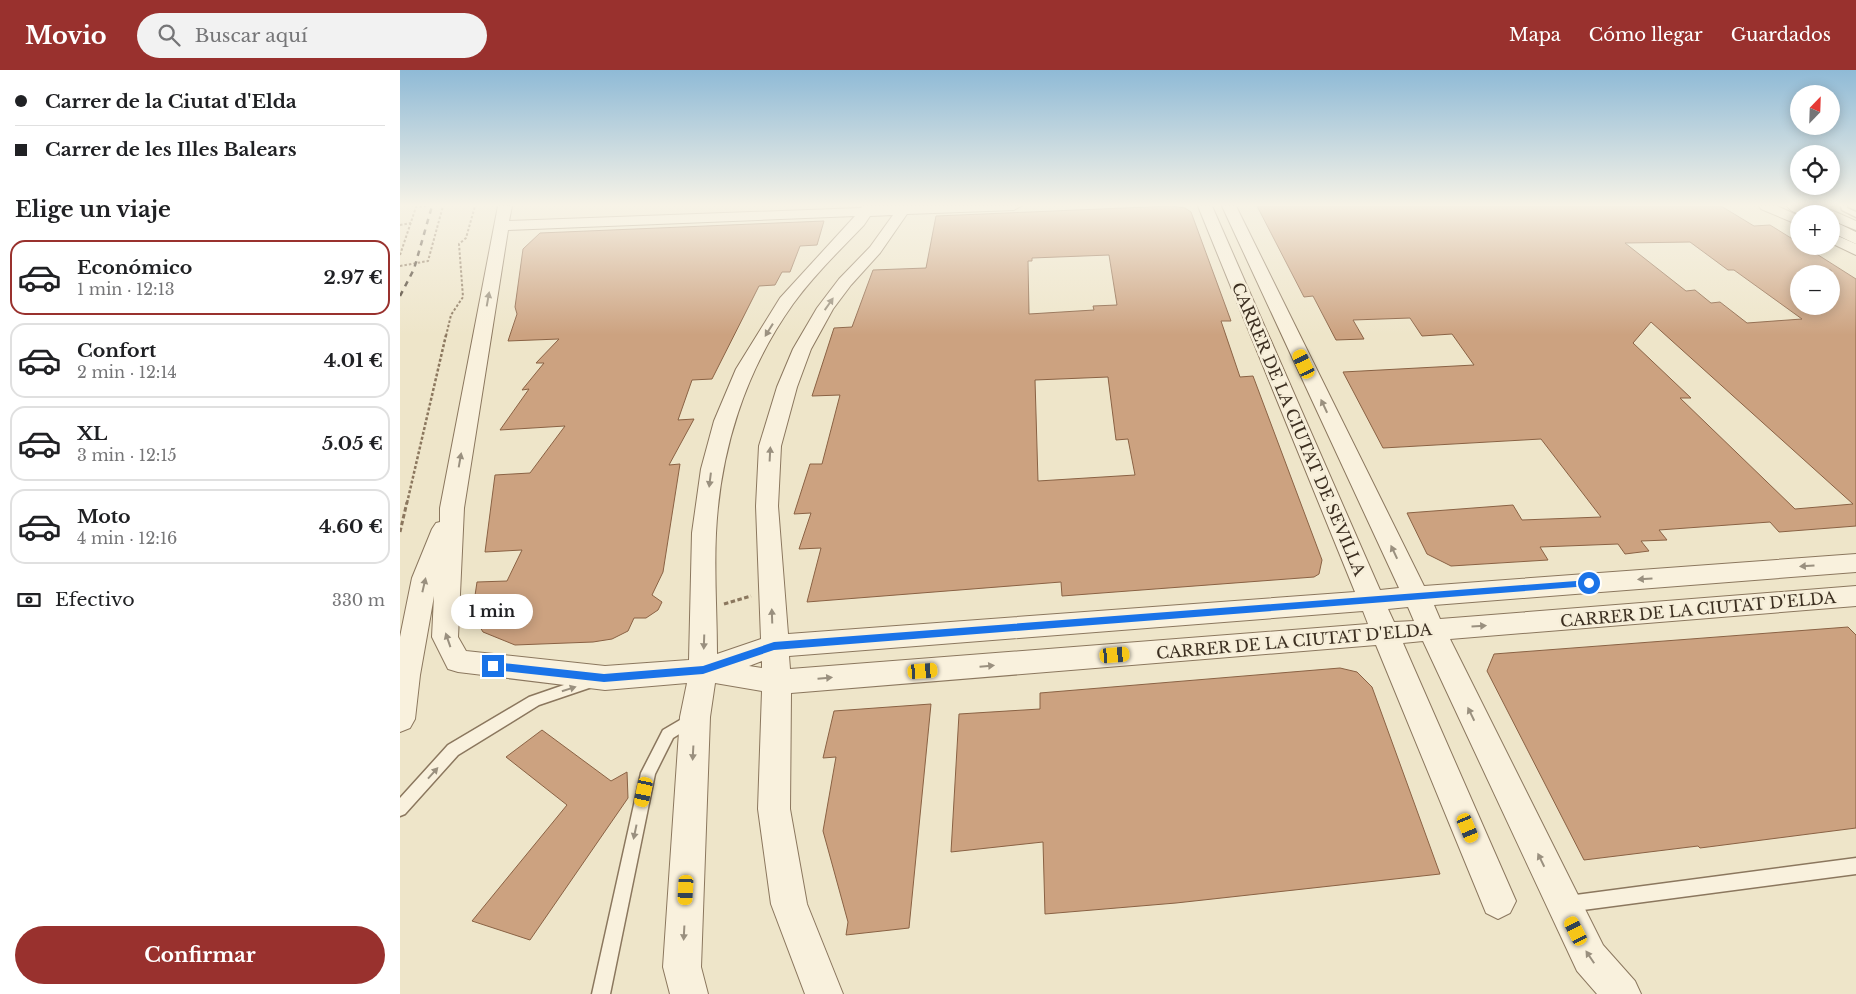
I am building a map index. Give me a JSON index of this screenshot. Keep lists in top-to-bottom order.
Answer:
{
  "streets": {
    "street": ["CARRER DE LA CIUTAT DE SEVILLA", "CARRER DE LA CIUTAT D'ELDA"]
  },
  "crossings": [
    ["CARRER DE LA CIUTAT DE SEVILLA", "CARRER DE LA CIUTAT D'ELDA"]
  ],
  "north": "top right",
  "page": {
    "header": "Movio",
    "search": "Buscar aquí",
    "nav": ["Mapa", "Cómo llegar", "Guardados"],
    "banner": ["Carrer de la Ciutat d'Elda", "Carrer de les Illes Balears"],
    "map_buttons": ["+", "−"],
    "heading": "Elige un viaje",
    "list": [
      {
        "name": "Económico",
        "note": "1 min · 12:13",
        "value": "2.97 €"
      },
      {
        "name": "Confort",
        "note": "2 min · 12:14",
        "value": "4.01 €"
      },
      {
        "name": "XL",
        "note": "3 min · 12:15",
        "value": "5.05 €"
      },
      {
        "name": "Moto",
        "note": "4 min · 12:16",
        "value": "4.60 €"
      }
    ],
    "pay": ["Efectivo", "330 m"],
    "bubble": "1 min",
    "buttons": "Confirmar"
  }
}
